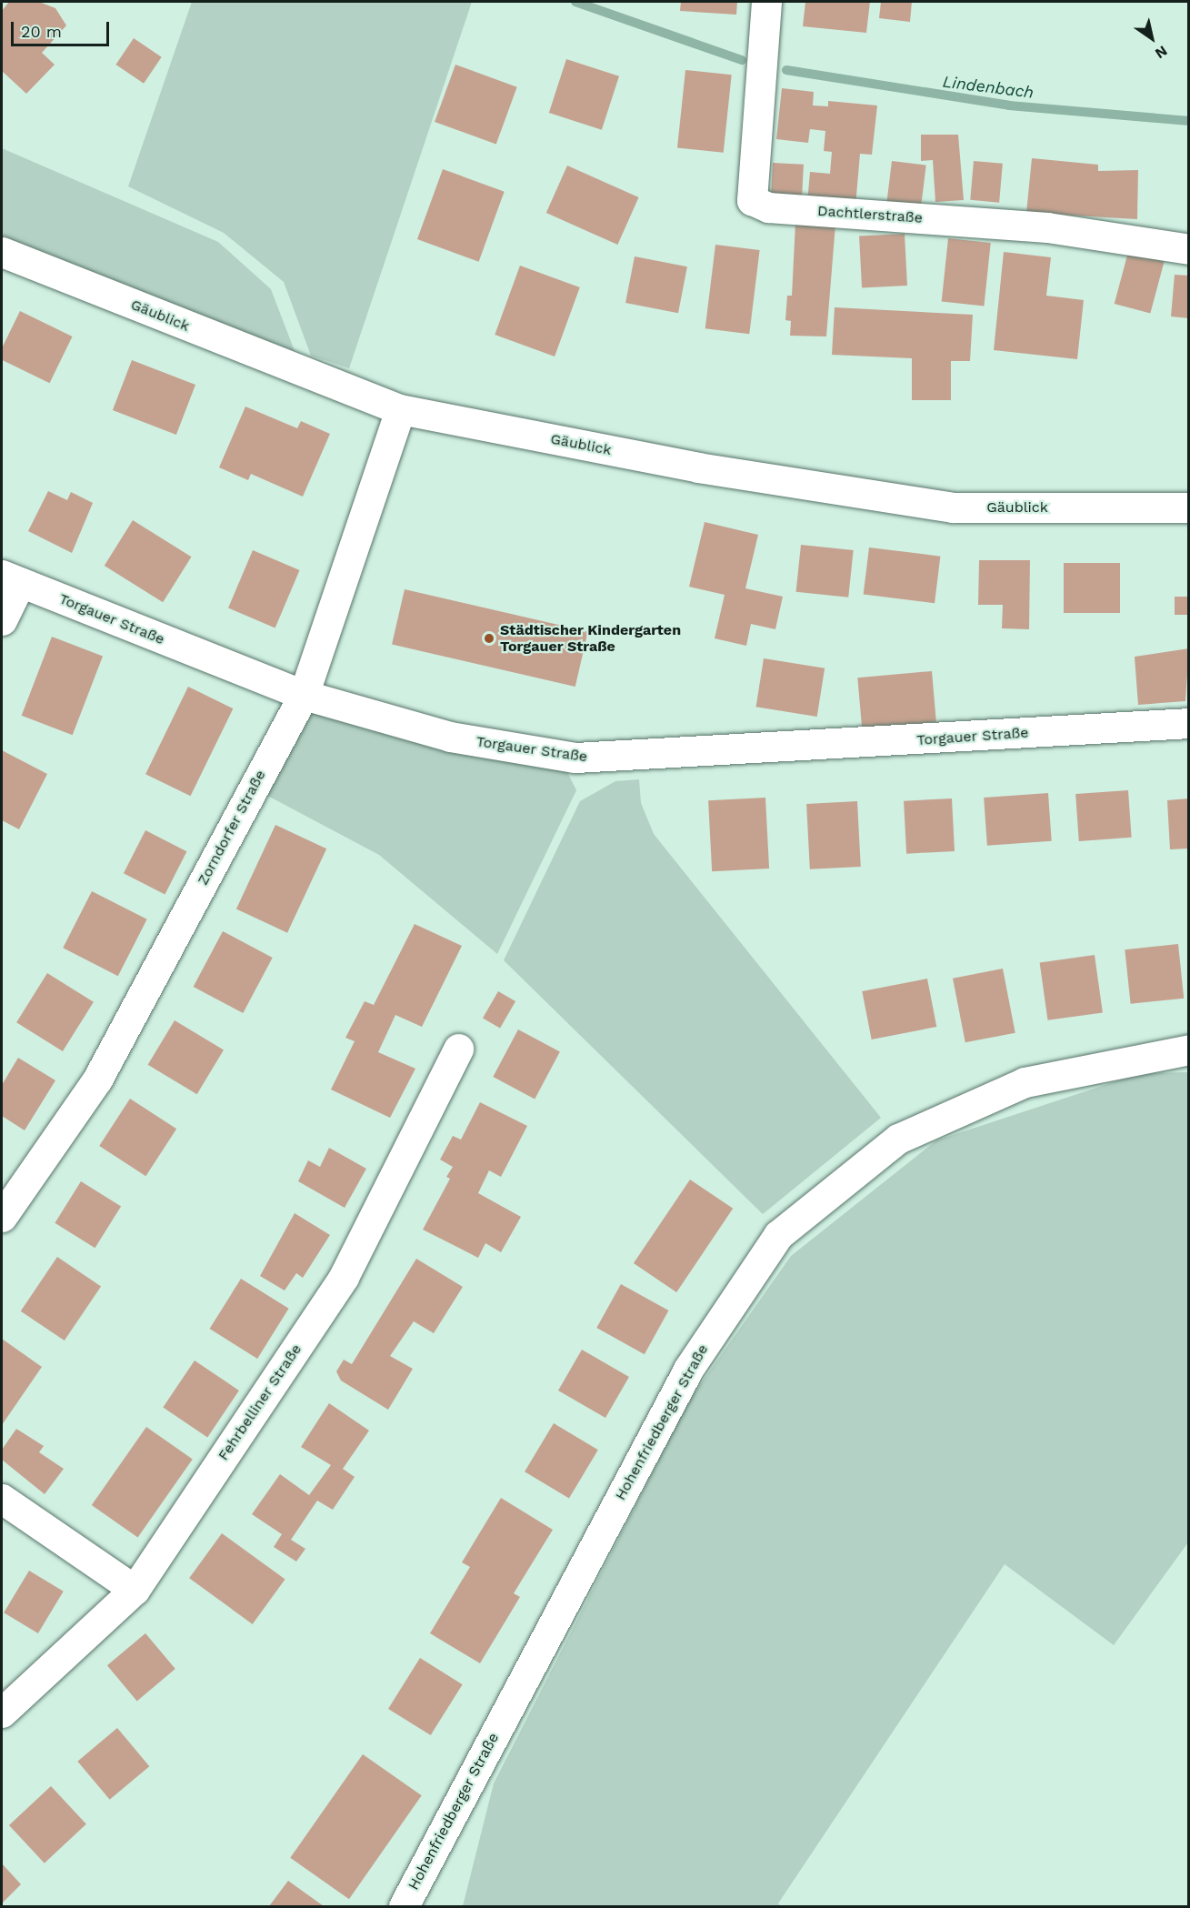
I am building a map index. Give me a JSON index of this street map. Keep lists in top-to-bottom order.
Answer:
{
  "streets": {
    "street": [
      "Dachtlerstraße",
      "Gäublick",
      "Torgauer Straße",
      "Zorndorfer Straße",
      "Fehrbelliner Straße",
      "Hohenfriedberger Straße"
    ]
  },
  "crossings": [
    ["Gäublick", "Zorndorfer Straße"],
    ["Torgauer Straße", "Zorndorfer Straße"]
  ],
  "water": ["Lindenbach"],
  "places": ["Städtischer Kindergarten Torgauer Straße"],
  "scale_bar": "20 m",
  "north": "bottom right"
}
